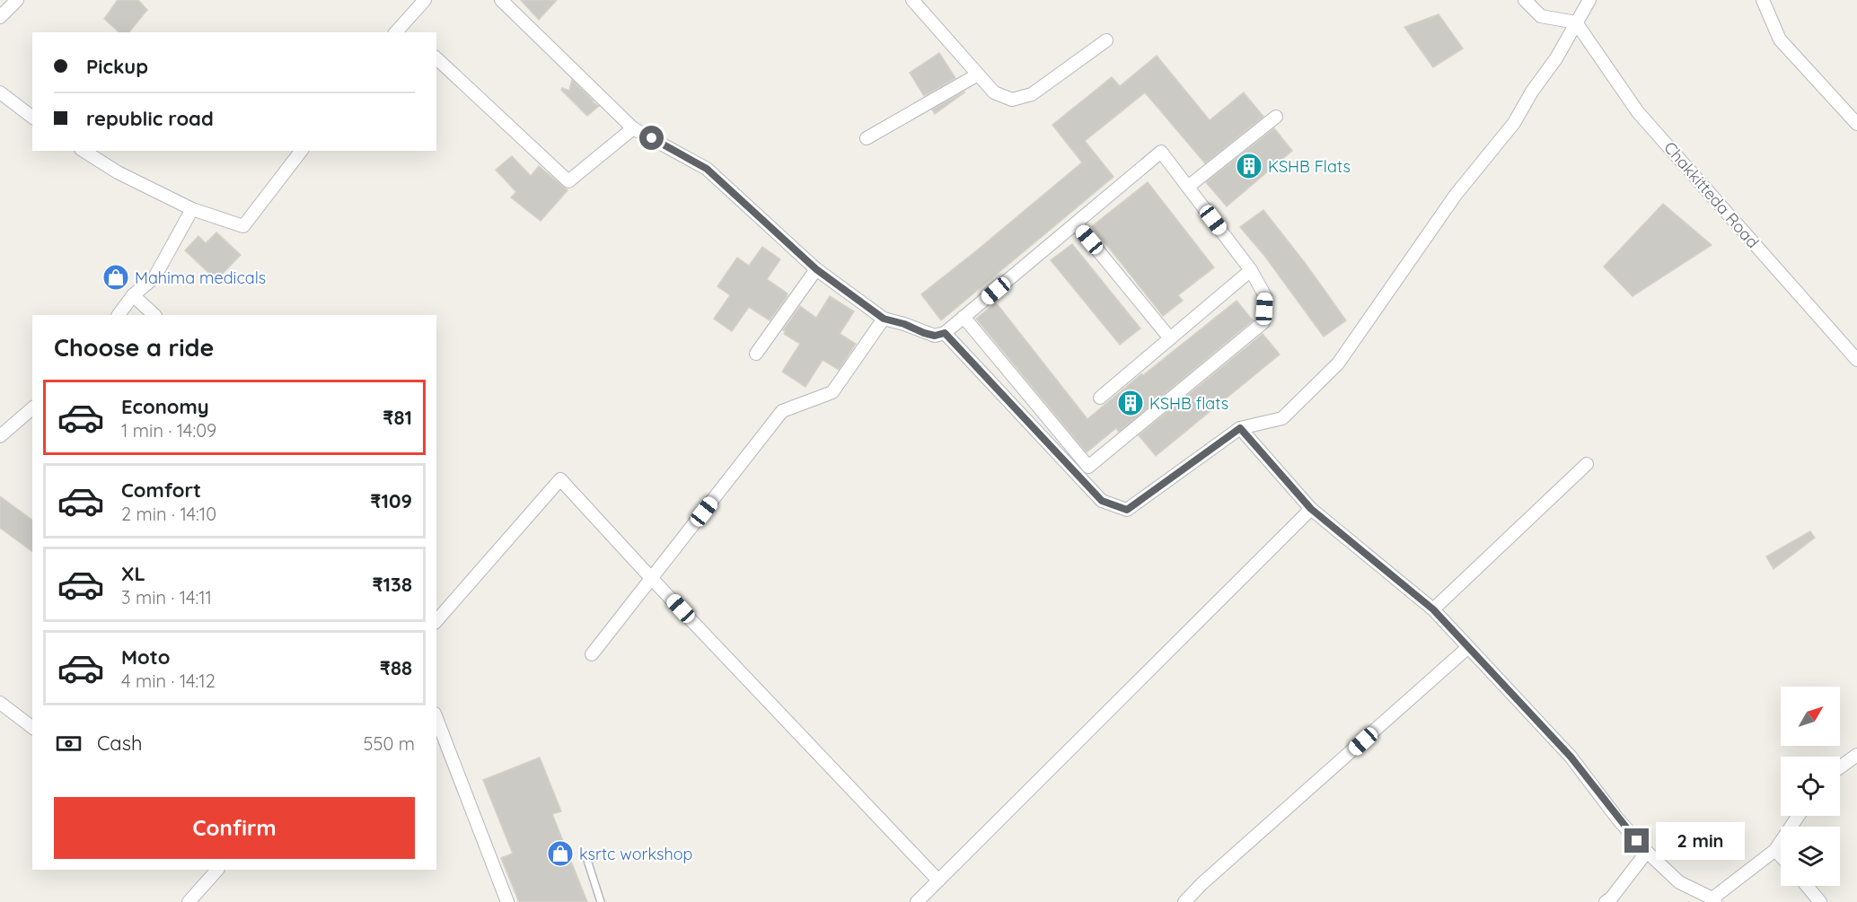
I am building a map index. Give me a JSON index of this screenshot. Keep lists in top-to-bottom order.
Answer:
{
  "streets": {
    "street": ["Chakkitteda Road"]
  },
  "places": {
    "building": ["KSHB Flats", "KSHB flats"],
    "shop": ["Mahima medicals", "ksrtc workshop"]
  },
  "north": "top right",
  "page": {
    "banner": ["Pickup", "republic road"],
    "heading": "Choose a ride",
    "list": [
      {
        "name": "Economy",
        "note": "1 min · 14:09",
        "value": "₹81"
      },
      {
        "name": "Comfort",
        "note": "2 min · 14:10",
        "value": "₹109"
      },
      {
        "name": "XL",
        "note": "3 min · 14:11",
        "value": "₹138"
      },
      {
        "name": "Moto",
        "note": "4 min · 14:12",
        "value": "₹88"
      }
    ],
    "pay": ["Cash", "550 m"],
    "buttons": "Confirm",
    "bubble": "2 min"
  }
}
